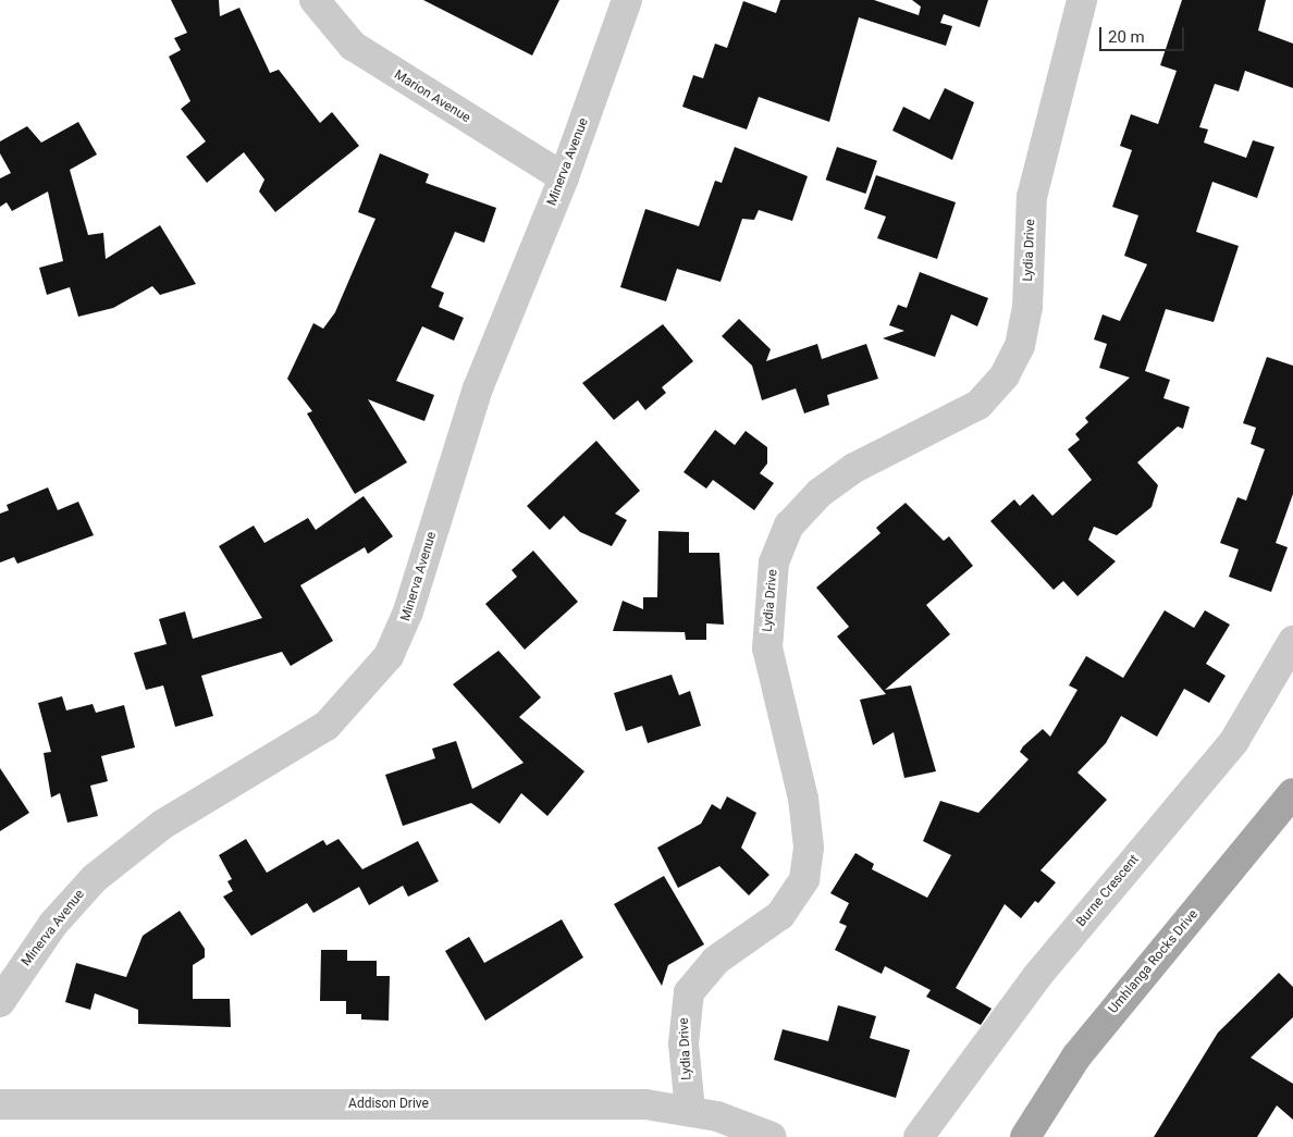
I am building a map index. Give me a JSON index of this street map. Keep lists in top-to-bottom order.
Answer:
{
  "streets": {
    "main road": ["Umhlanga Rocks Drive"],
    "street": [
      "Marion Avenue",
      "Minerva Avenue",
      "Lydia Drive",
      "Burne Crescent",
      "Addison Drive"
    ]
  },
  "crossings": [
    ["Marion Avenue", "Minerva Avenue"],
    ["Lydia Drive", "Addison Drive"]
  ],
  "scale_bar": "20 m"
}
